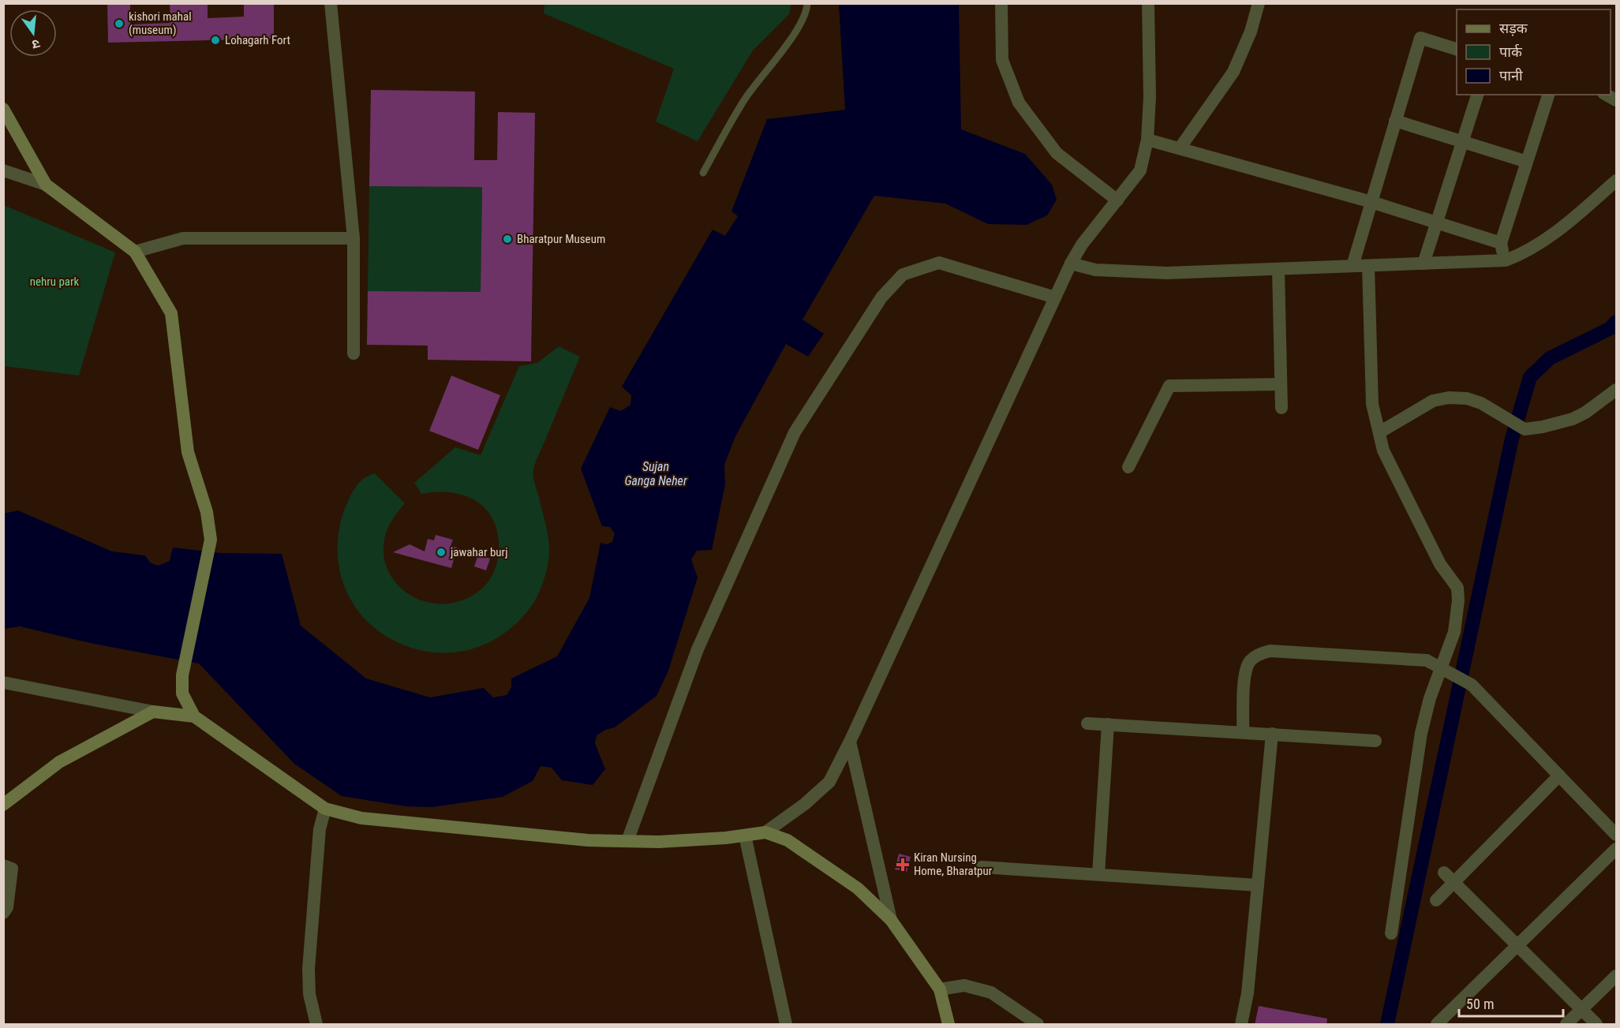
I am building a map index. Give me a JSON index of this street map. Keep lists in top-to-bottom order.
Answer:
{
  "water": ["Sujan Ganga Neher"],
  "parks": ["nehru park"],
  "places": {
    "other": [
      "kishori mahal (museum)",
      "Lohagarh Fort",
      "Bharatpur Museum",
      "jawahar burj"
    ],
    "health": ["Kiran Nursing Home, Bharatpur"]
  },
  "legend": ["सड़क", "पार्क", "पानी"],
  "scale_bar": "50 m",
  "north": "bottom"
}
